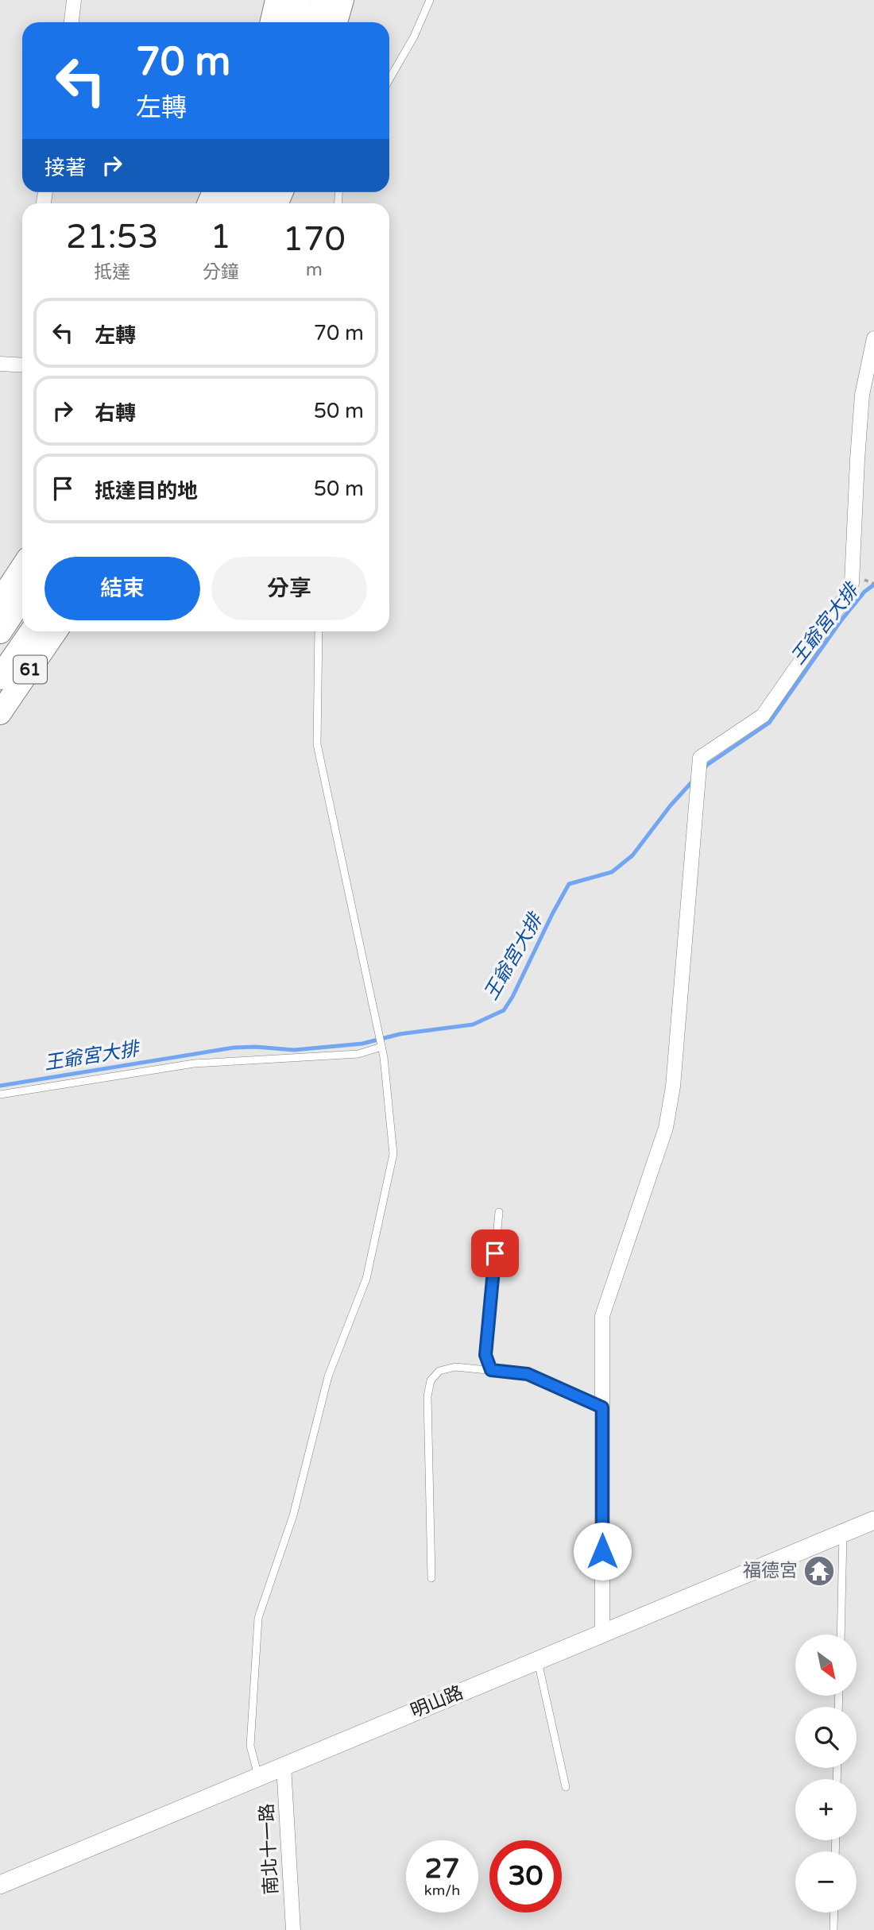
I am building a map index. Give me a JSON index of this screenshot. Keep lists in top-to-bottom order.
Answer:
{
  "streets": {
    "highway": ["61"],
    "street": ["明山路", "南北十一路"]
  },
  "crossings": [
    ["明山路", "南北十一路"]
  ],
  "water": ["王爺宮大排"],
  "places": {
    "temple": ["福德宮"]
  },
  "north": "bottom right",
  "page": {
    "turn": ["70 m", "左轉"],
    "then": "接著",
    "eta": [
      "21:53",
      "抵達",
      "1",
      "分鐘",
      "170",
      "m"
    ],
    "list": [
      {
        "name": "左轉",
        "value": "70 m"
      },
      {
        "name": "右轉",
        "value": "50 m"
      },
      {
        "name": "抵達目的地",
        "value": "50 m"
      }
    ],
    "buttons": ["結束", "分享"],
    "map_buttons": ["+", "−"],
    "speed": "27 km/h",
    "limit": "30"
  }
}
